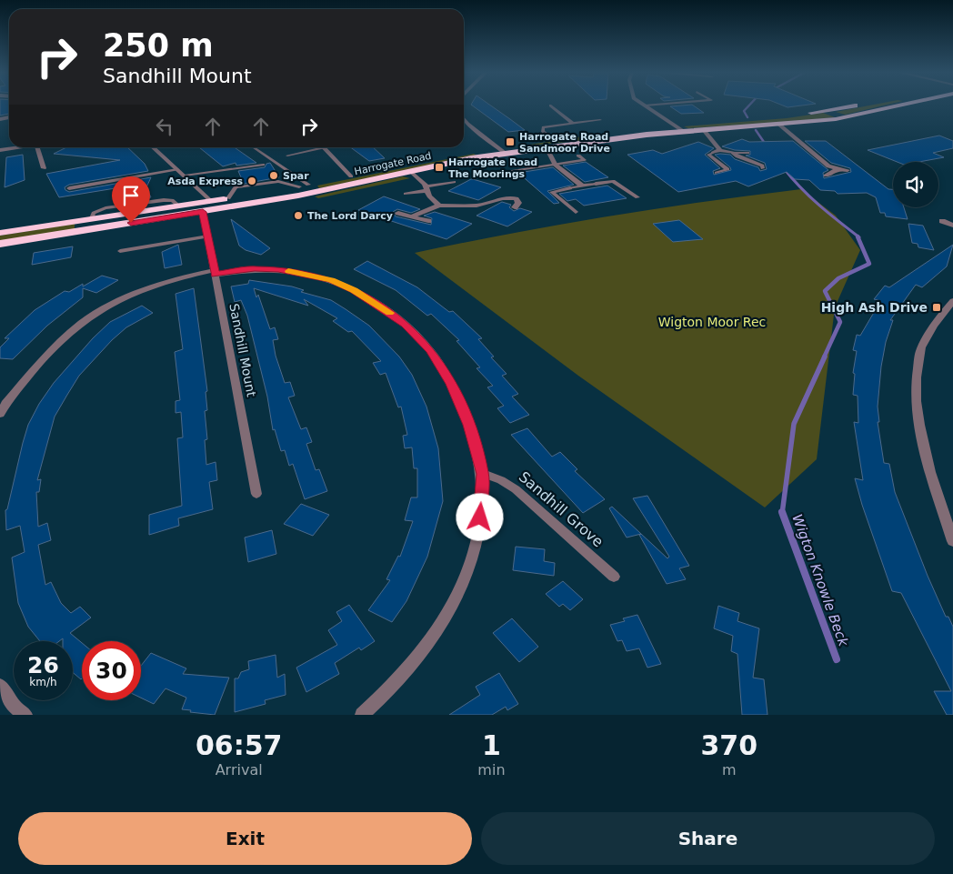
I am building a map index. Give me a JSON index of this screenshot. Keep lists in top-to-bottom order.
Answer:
{
  "streets": {
    "highway": ["Harrogate Road"],
    "street": ["Sandhill Mount", "Sandhill Grove"]
  },
  "crossings": [
    ["Harrogate Road", "Sandhill Mount"]
  ],
  "water": ["Wigton Knowle Beck"],
  "parks": ["Wigton Moor Rec"],
  "places": {
    "transit": ["Harrogate Road Sandmoor Drive", "Harrogate Road The Moorings", "High Ash Drive"],
    "other": ["Spar", "Asda Express", "The Lord Darcy"]
  },
  "page": {
    "turn": ["250 m", "Sandhill Mount"],
    "speed": "26 km/h",
    "limit": "30",
    "eta": [
      "06:57",
      "Arrival",
      "1",
      "min",
      "370",
      "m"
    ],
    "buttons": ["Exit", "Share"]
  }
}
